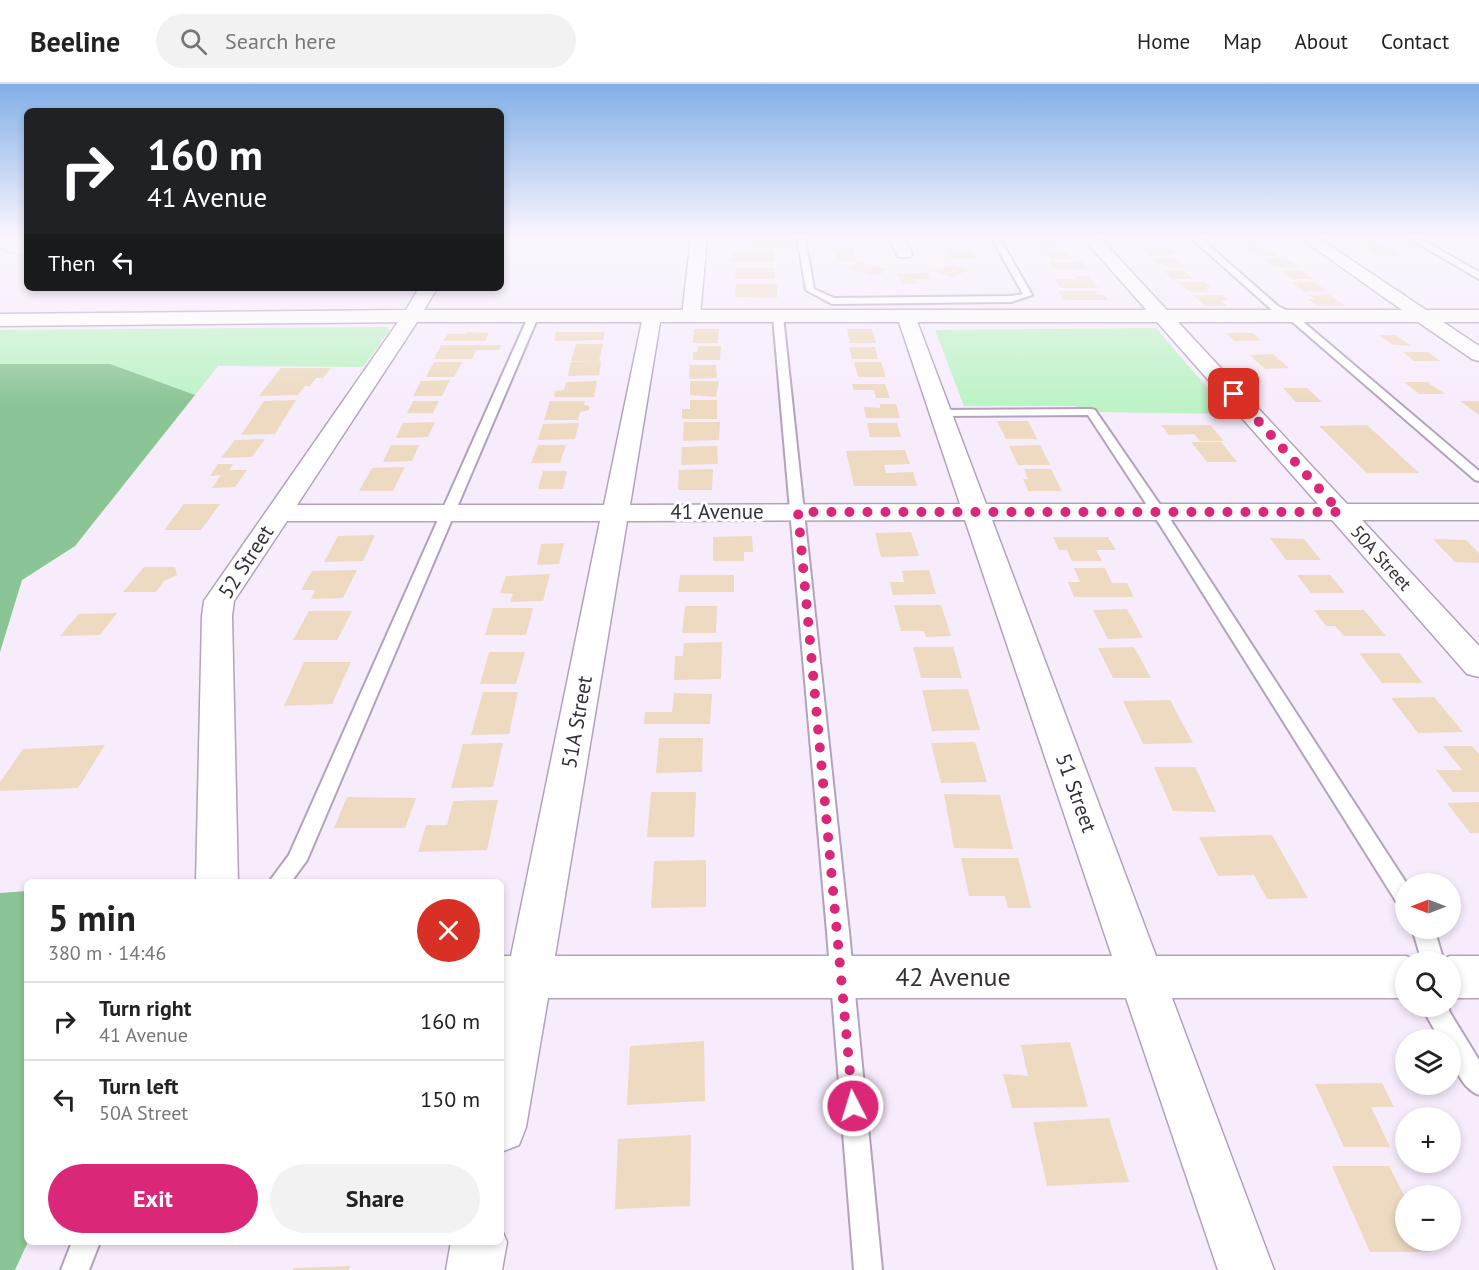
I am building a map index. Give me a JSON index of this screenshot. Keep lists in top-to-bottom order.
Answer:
{
  "streets": {
    "street": [
      "41 Avenue",
      "50A Street",
      "52 Street",
      "51A Street",
      "51 Street",
      "42 Avenue"
    ]
  },
  "crossings": [
    ["41 Avenue", "50A Street"],
    ["41 Avenue", "52 Street"],
    ["41 Avenue", "51A Street"],
    ["41 Avenue", "51 Street"],
    ["51A Street", "42 Avenue"],
    ["51 Street", "42 Avenue"]
  ],
  "north": "left",
  "page": {
    "header": "Beeline",
    "search": "Search here",
    "nav": [
      "Home",
      "Map",
      "About",
      "Contact"
    ],
    "turn": ["160 m", "41 Avenue"],
    "then": "Then",
    "map_buttons": ["+", "−"],
    "heading": ["5 min", "380 m · 14:46"],
    "list": [
      {
        "name": "Turn right",
        "note": "41 Avenue",
        "value": "160 m"
      },
      {
        "name": "Turn left",
        "note": "50A Street",
        "value": "150 m"
      }
    ],
    "buttons": ["Exit", "Share"]
  }
}
